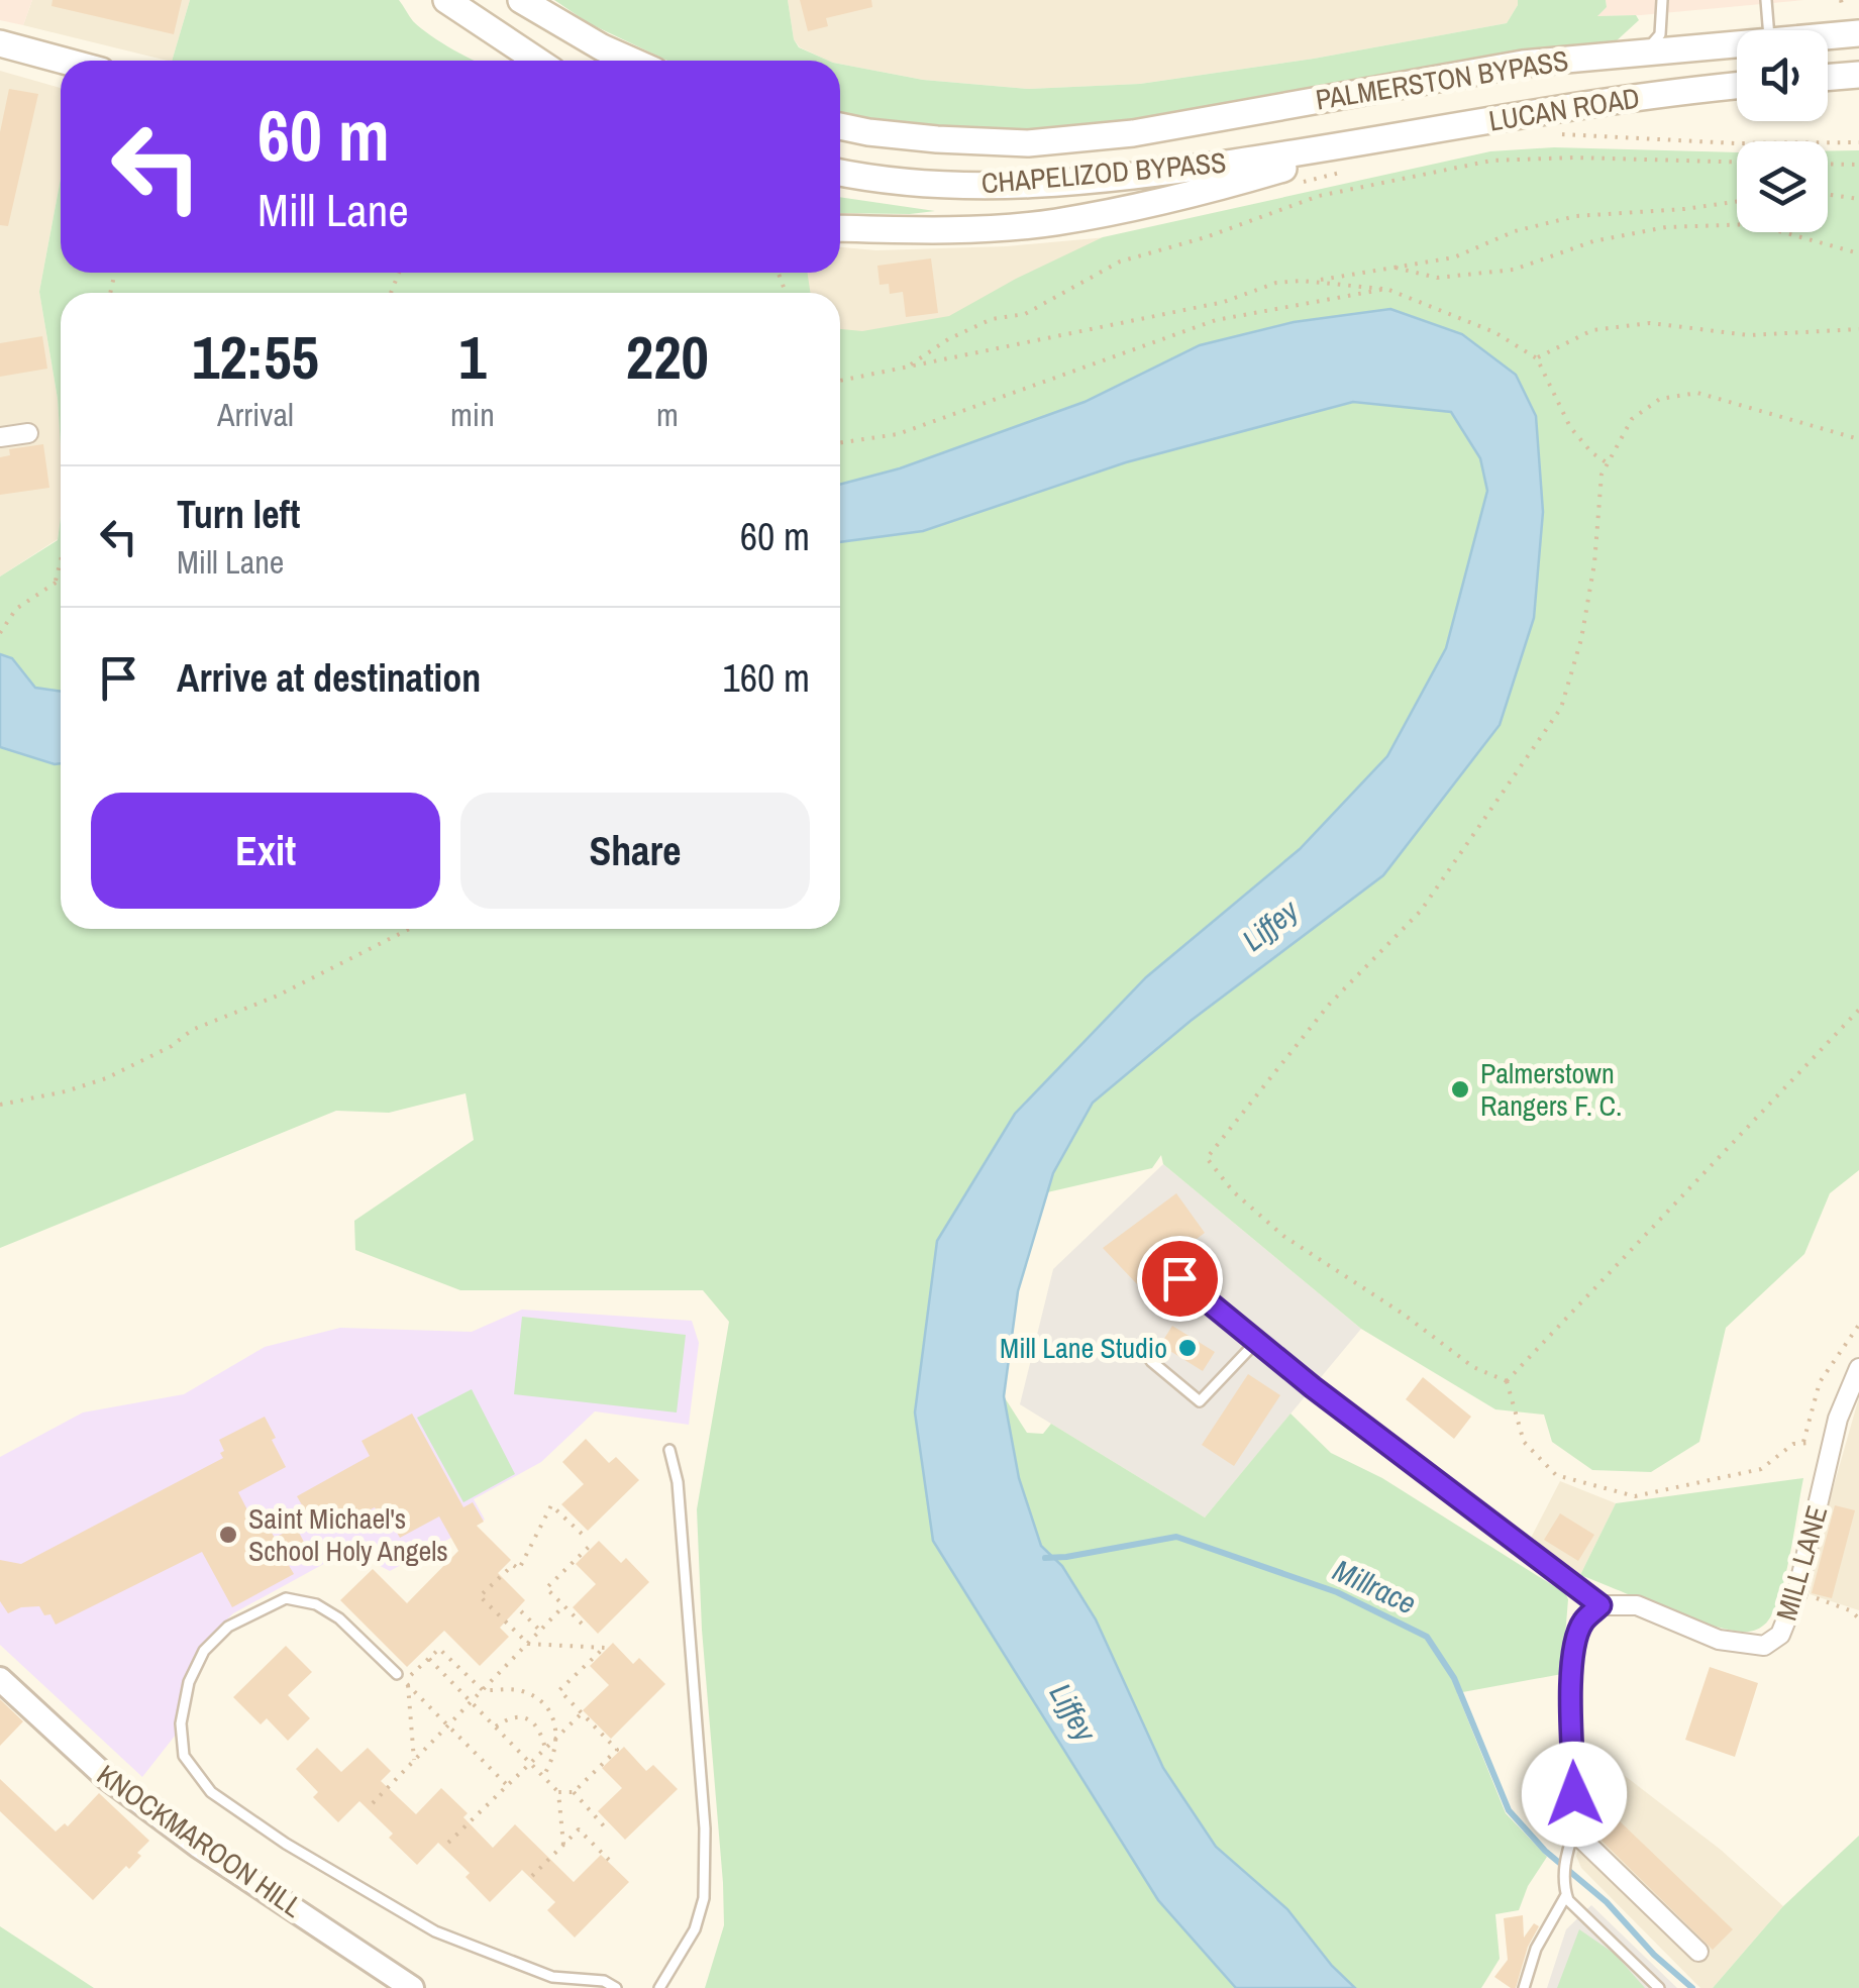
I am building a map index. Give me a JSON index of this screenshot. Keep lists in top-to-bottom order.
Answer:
{
  "streets": {
    "main road": ["PALMERSTON BYPASS", "LUCAN ROAD", "CHAPELIZOD BYPASS"],
    "street": ["MILL LANE", "KNOCKMAROON HILL"]
  },
  "crossings": [
    ["PALMERSTON BYPASS", "CHAPELIZOD BYPASS"],
    ["LUCAN ROAD", "CHAPELIZOD BYPASS"]
  ],
  "water": ["Liffey", "Millrace"],
  "places": ["Palmerstown Rangers F. C.", "Mill Lane Studio", "Saint Michael's School Holy Angels"],
  "page": {
    "turn": ["60 m", "Mill Lane"],
    "eta": [
      "12:55",
      "Arrival",
      "1",
      "min",
      "220",
      "m"
    ],
    "list": [
      {
        "name": "Turn left",
        "note": "Mill Lane",
        "value": "60 m"
      },
      {
        "name": "Arrive at destination",
        "value": "160 m"
      }
    ],
    "buttons": ["Exit", "Share"]
  }
}
